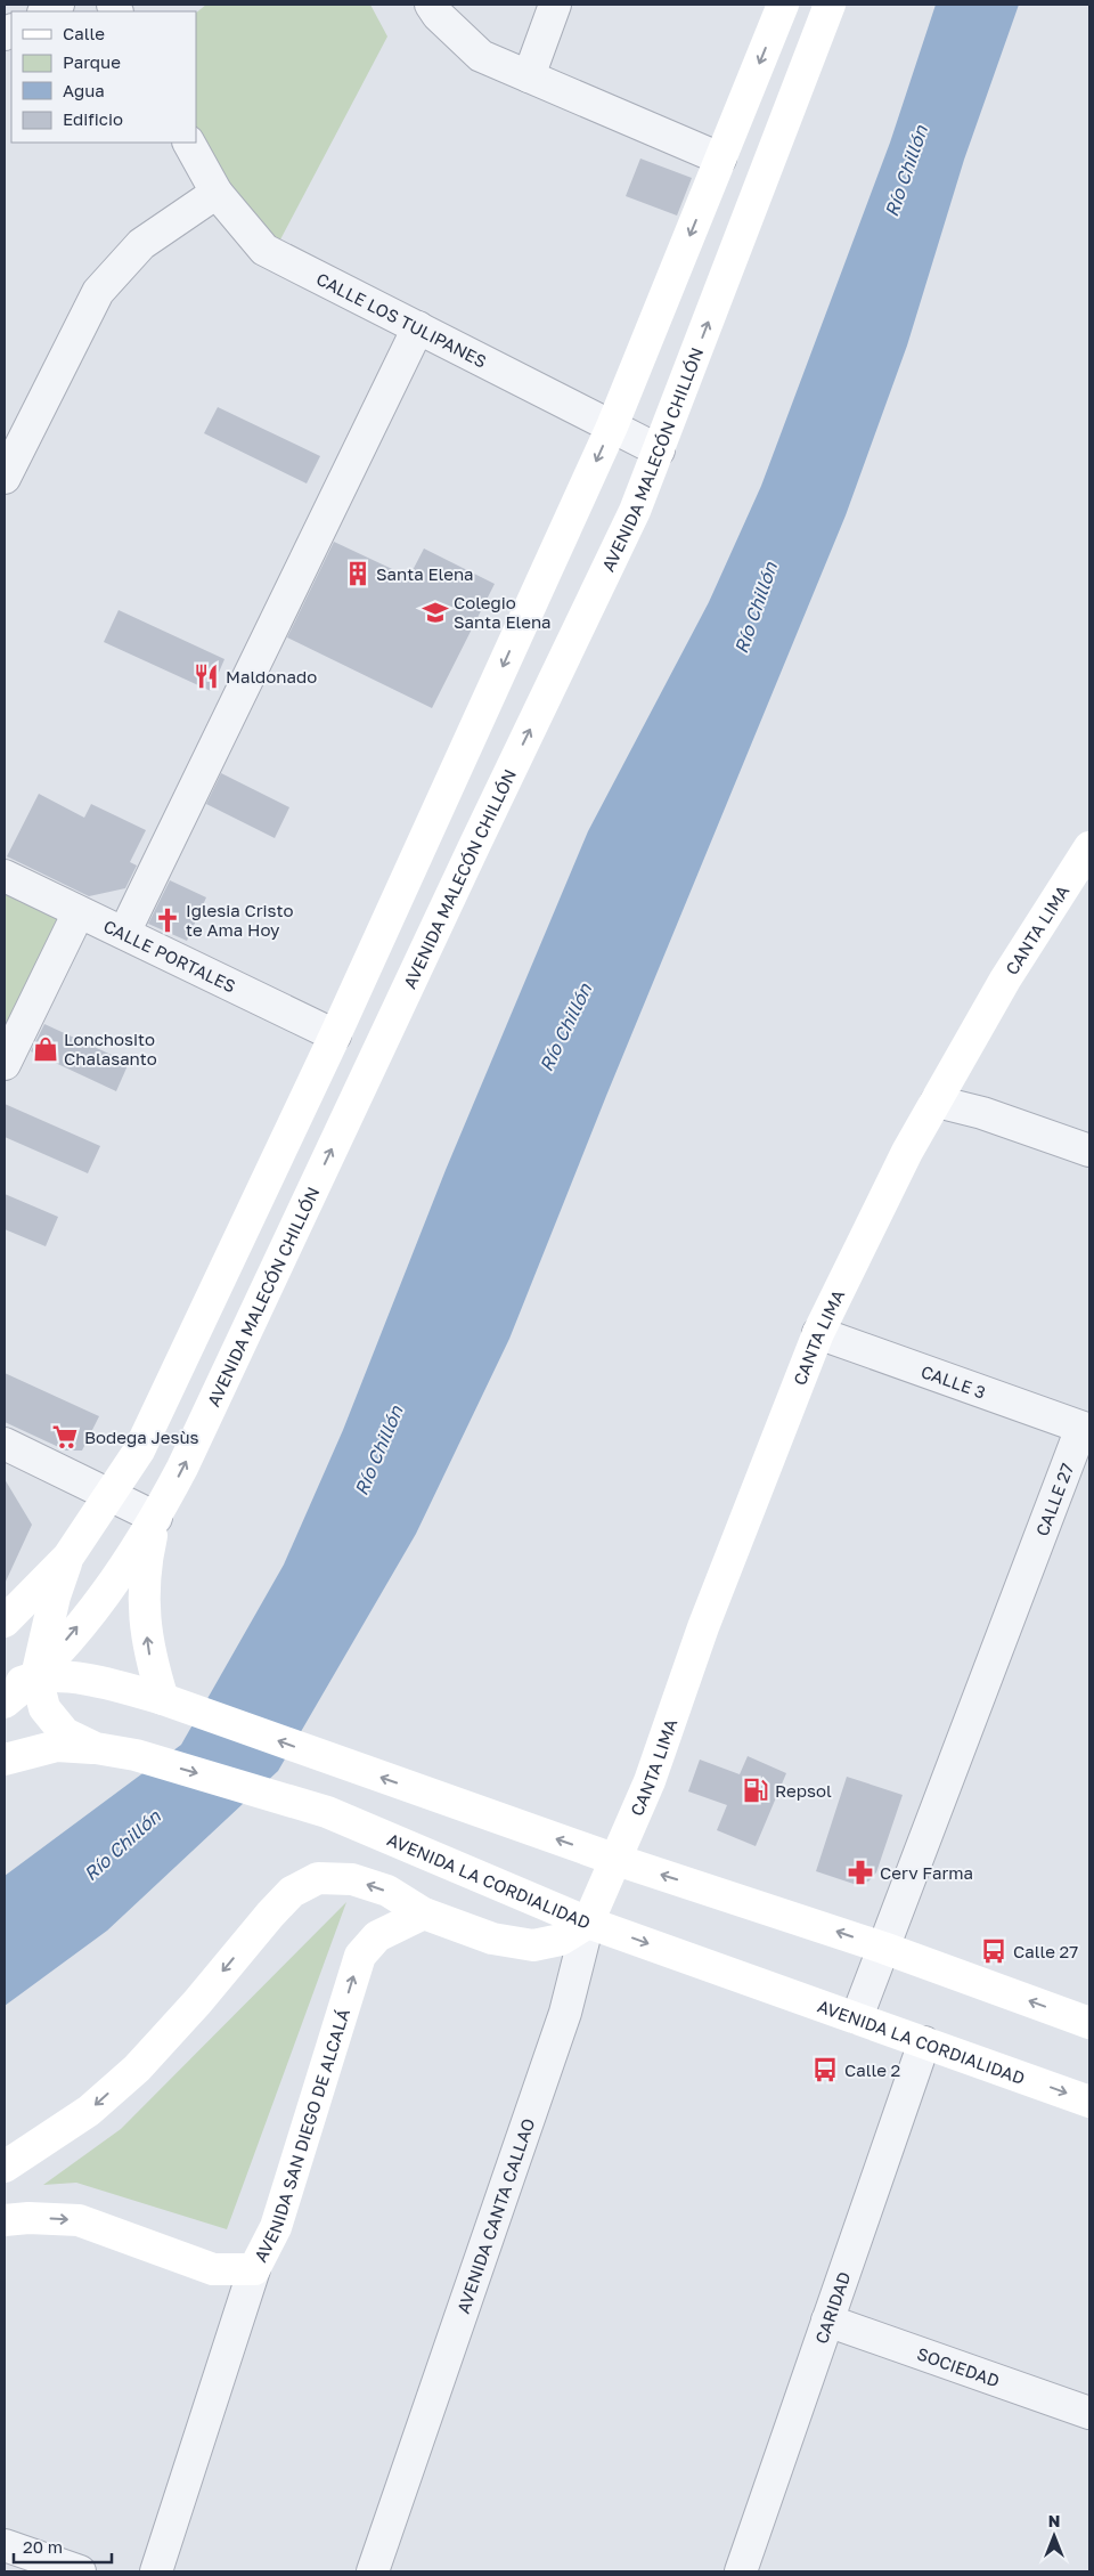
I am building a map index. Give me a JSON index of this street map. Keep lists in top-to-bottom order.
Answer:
{
  "streets": {
    "main road": [
      "AVENIDA MALECÓN CHILLÓN",
      "CANTA LIMA",
      "AVENIDA LA CORDIALIDAD",
      "AVENIDA SAN DIEGO DE ALCALÁ",
      "AVENIDA CANTA CALLAO"
    ],
    "street": [
      "CALLE LOS TULIPANES",
      "CALLE PORTALES",
      "CALLE 3",
      "CALLE 27",
      "CARIDAD",
      "SOCIEDAD"
    ]
  },
  "crossings": [
    ["CALLE LOS TULIPANES", "AVENIDA MALECÓN CHILLÓN"],
    ["AVENIDA MALECÓN CHILLÓN", "AVENIDA LA CORDIALIDAD"],
    ["CANTA LIMA", "CALLE 3"],
    ["CANTA LIMA", "AVENIDA CANTA CALLAO"],
    ["CALLE 3", "CALLE 27"],
    ["CALLE 27", "AVENIDA LA CORDIALIDAD"],
    ["AVENIDA LA CORDIALIDAD", "AVENIDA CANTA CALLAO"],
    ["AVENIDA LA CORDIALIDAD", "CARIDAD"],
    ["CARIDAD", "SOCIEDAD"]
  ],
  "water": ["Río Chillón"],
  "places": {
    "building": ["Santa Elena"],
    "school or university": ["Colegio Santa Elena"],
    "restaurant": ["Maldonado"],
    "church": ["Iglesia Cristo te Ama Hoy"],
    "shop": ["Lonchosito Chalasanto"],
    "supermarket": ["Bodega Jesùs"],
    "fuel station": ["Repsol"],
    "pharmacy": ["Cerv Farma"],
    "bus stop": ["Calle 27", "Calle 2"]
  },
  "legend": [
    "Calle",
    "Parque",
    "Agua",
    "Edificio"
  ],
  "scale_bar": "20 m",
  "north": "top"
}
